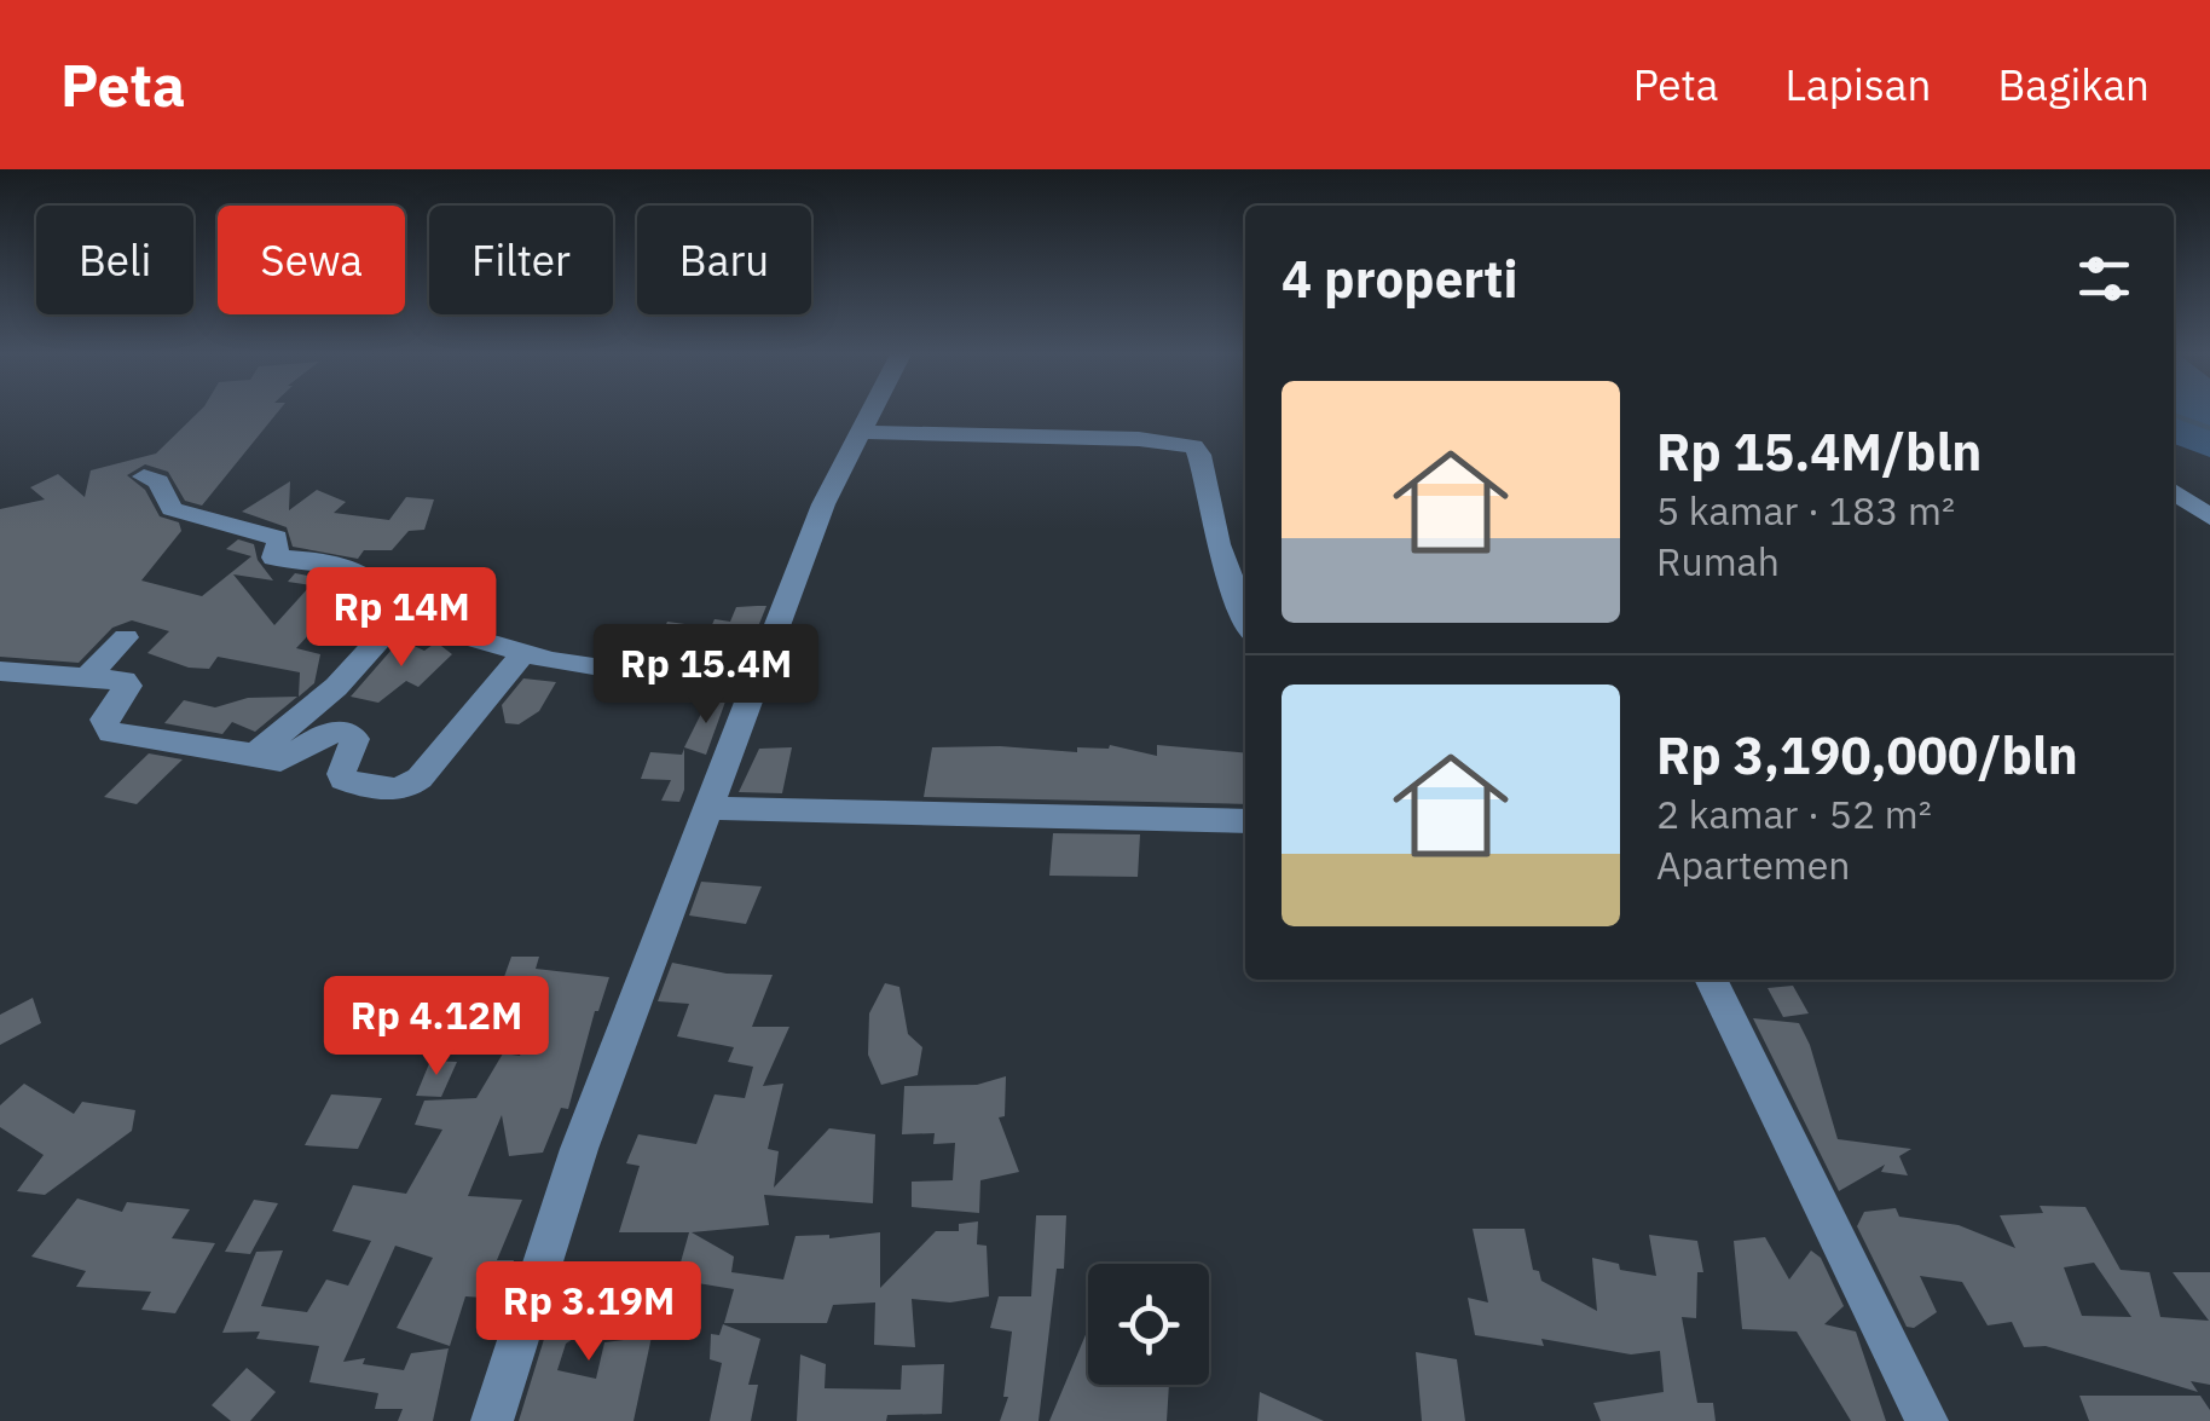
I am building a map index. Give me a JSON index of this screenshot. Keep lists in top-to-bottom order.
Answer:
{
  "page": {
    "header": "Peta",
    "nav": ["Peta", "Lapisan", "Bagikan"],
    "chip": [
      "Beli",
      "Sewa",
      "Filter",
      "Baru"
    ],
    "heading": "4 properti",
    "list": [
      {
        "name": "Rp 15.4M/bln",
        "note": "5 kamar · 183 m² · Rumah"
      },
      {
        "name": "Rp 3,190,000/bln",
        "note": "2 kamar · 52 m² · Apartemen"
      }
    ],
    "price": [
      "Rp 14M",
      "Rp 15.4M",
      "Rp 4.12M",
      "Rp 3.19M"
    ]
  }
}
